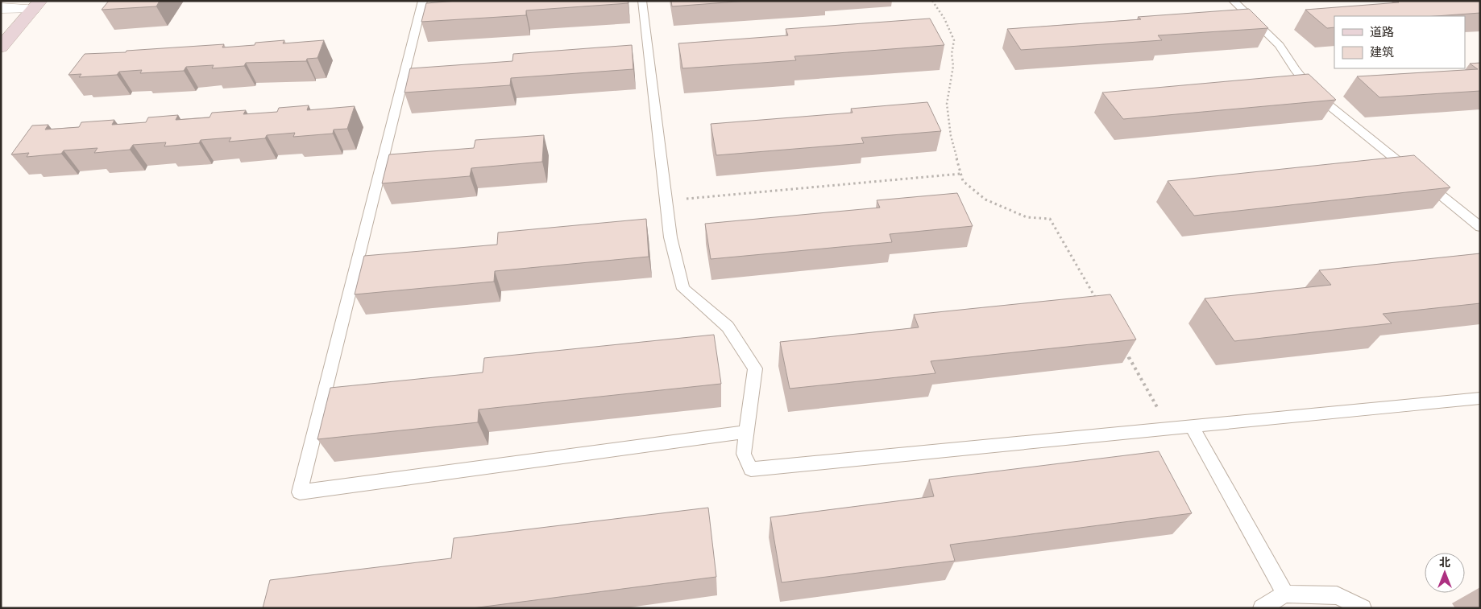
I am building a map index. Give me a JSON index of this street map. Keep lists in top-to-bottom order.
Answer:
{
  "legend": ["道路", "建筑"],
  "north": "top"
}
